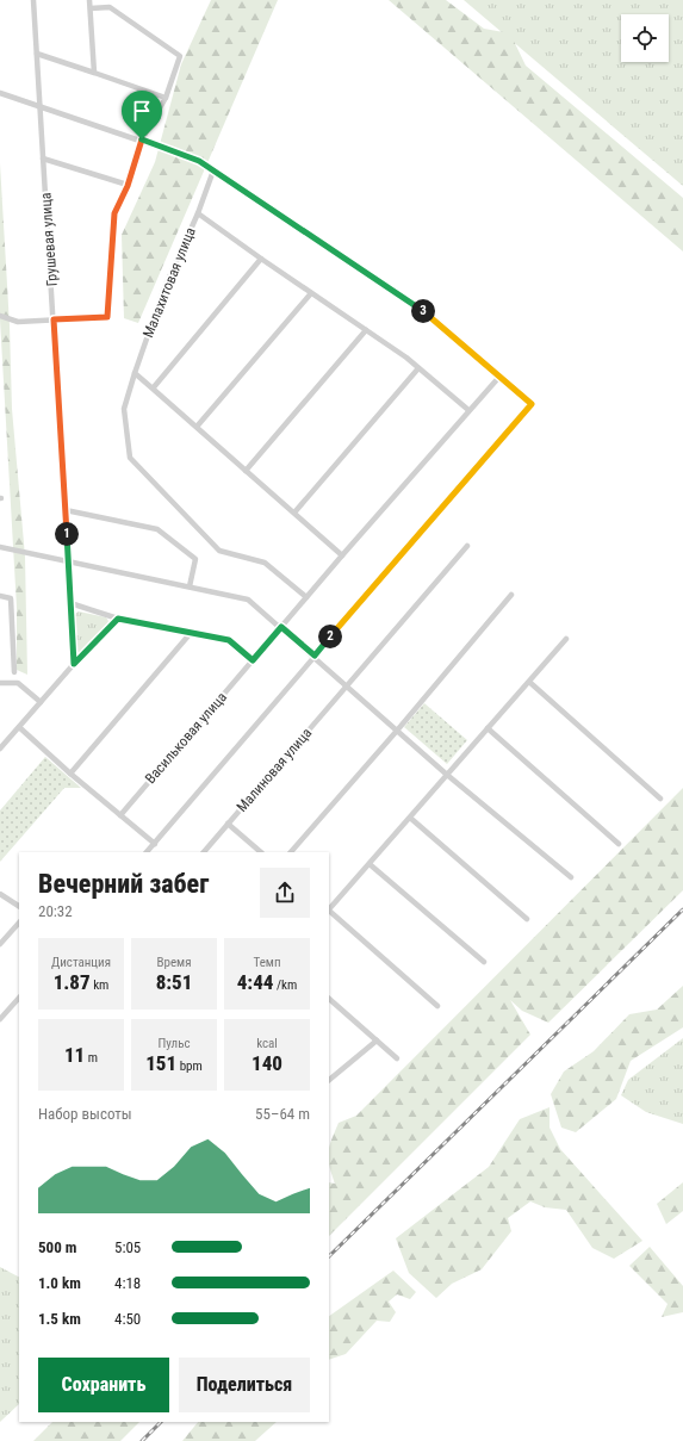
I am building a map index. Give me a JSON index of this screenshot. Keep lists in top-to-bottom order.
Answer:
{
  "streets": {
    "street": [
      "Грушевая улица",
      "Малахитовая улица",
      "Васильковая улица",
      "Малиновая улица"
    ]
  },
  "page": {
    "pins": ["3", "1", "2"],
    "heading": ["Вечерний забег", "20:32"],
    "stats": [
      ["Дистанция", "1.87 km"],
      ["Время", "8:51"],
      ["Темп", "4:44 /km"],
      ["11 m"],
      ["Пульс", "151 bpm"],
      ["kcal", "140"]
    ],
    "chart": ["Набор высоты", "55–64 m"],
    "list": [
      {
        "name": "500 m",
        "note": "5:05"
      },
      {
        "name": "1.0 km",
        "note": "4:18"
      },
      {
        "name": "1.5 km",
        "note": "4:50"
      }
    ],
    "buttons": ["Сохранить", "Поделиться"]
  }
}
